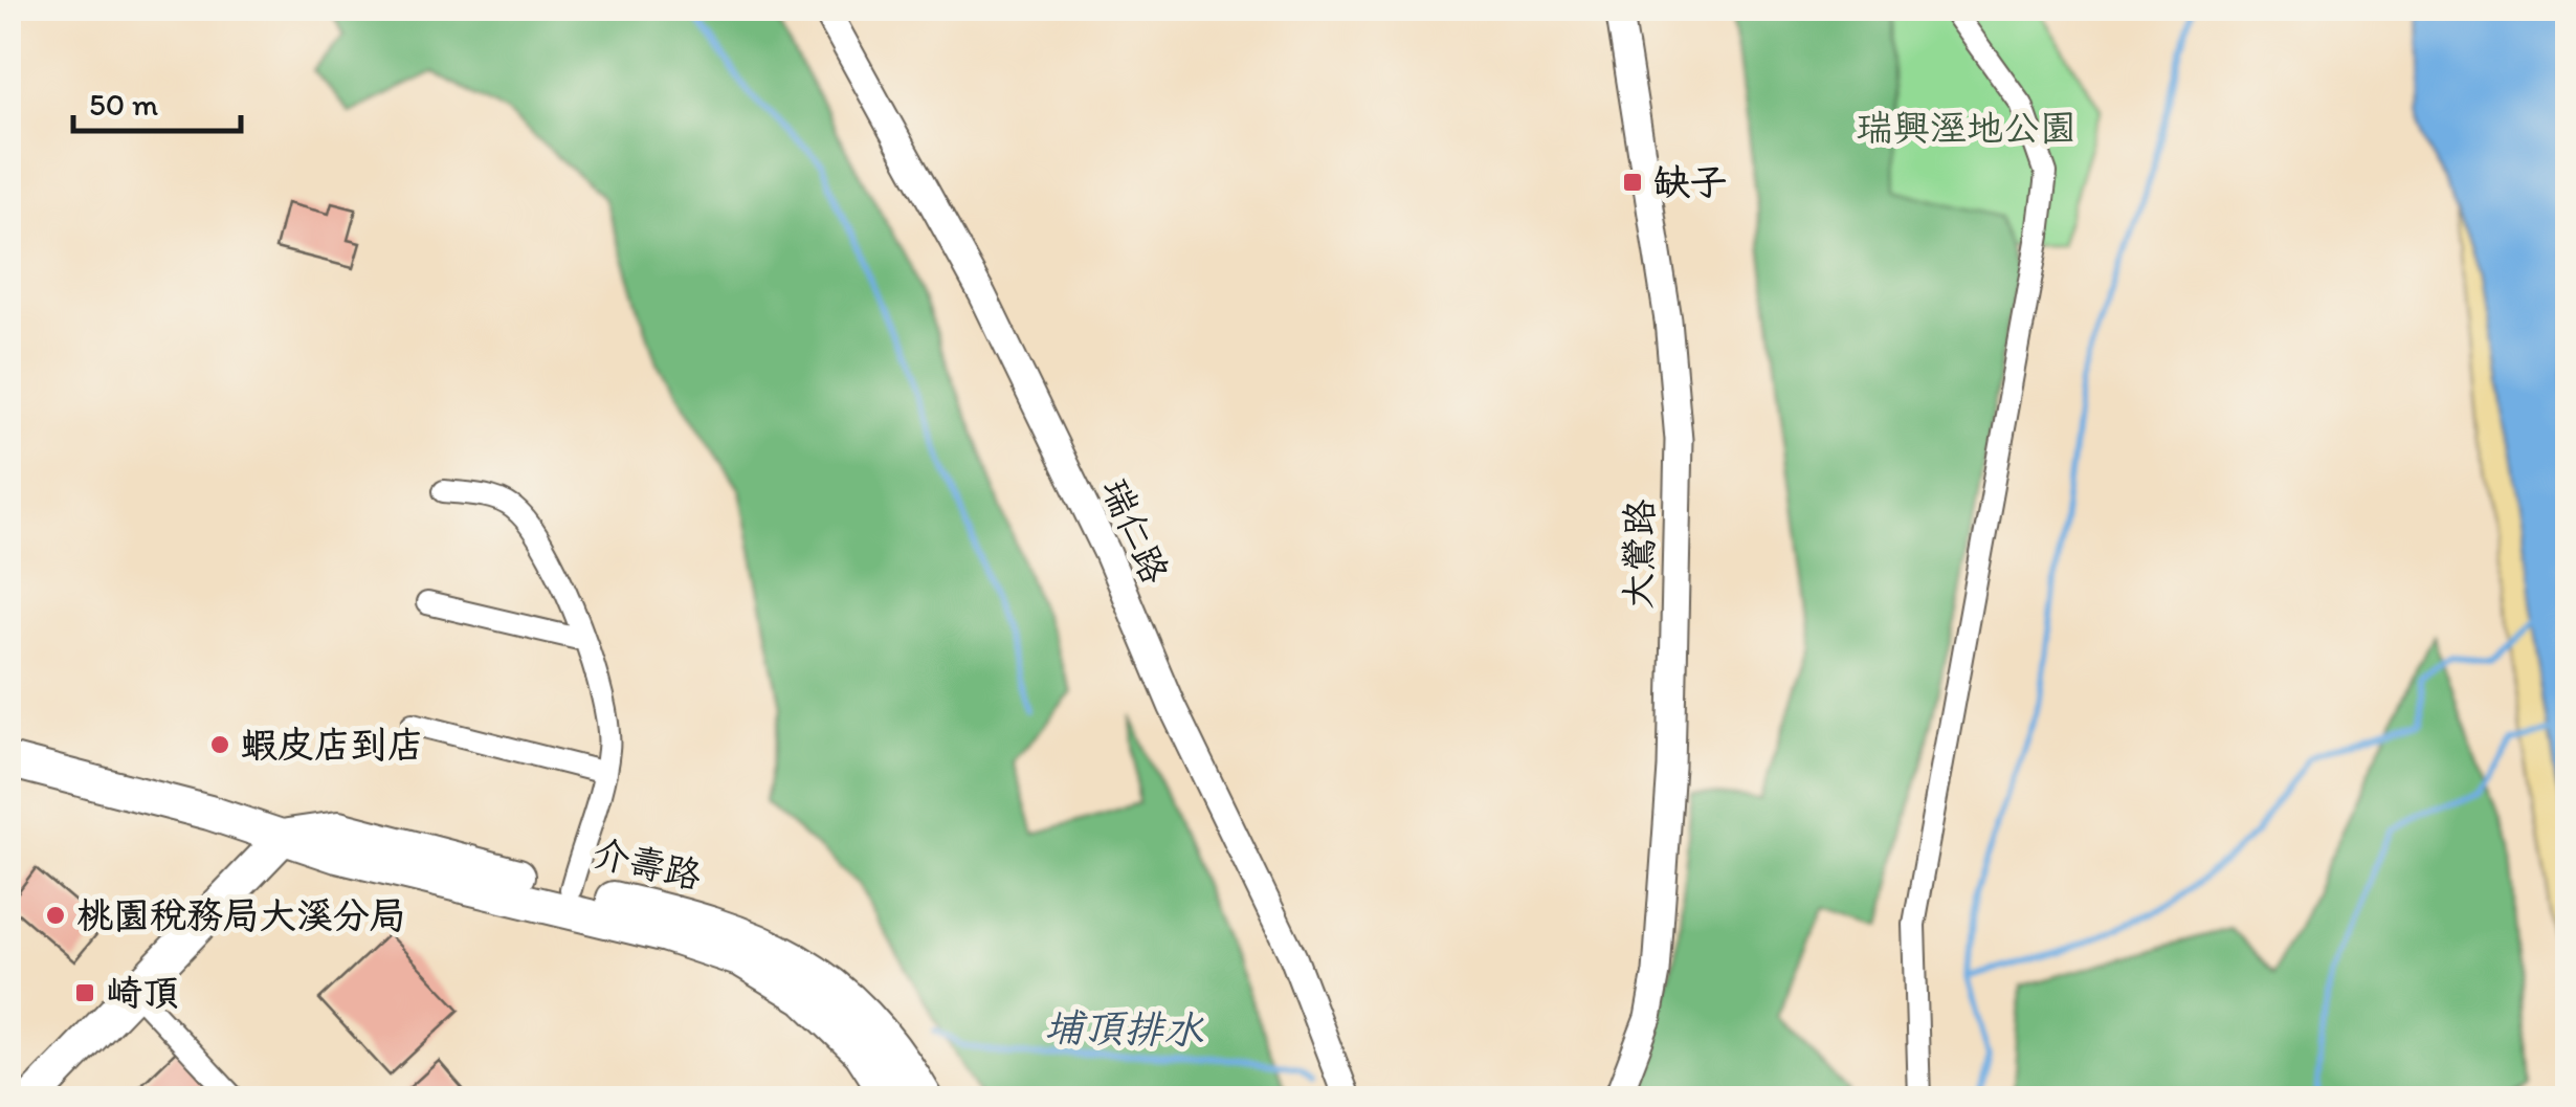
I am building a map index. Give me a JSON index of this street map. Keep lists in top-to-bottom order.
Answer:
{
  "streets": {
    "main road": ["介壽路"],
    "street": ["瑞仁路", "大鶯路"]
  },
  "water": ["埔頂排水"],
  "parks": ["瑞興溼地公園"],
  "places": {
    "transit": ["缺子", "崎頂"],
    "other": ["蝦皮店到店", "桃園稅務局大溪分局"]
  },
  "scale_bar": "50 m"
}
